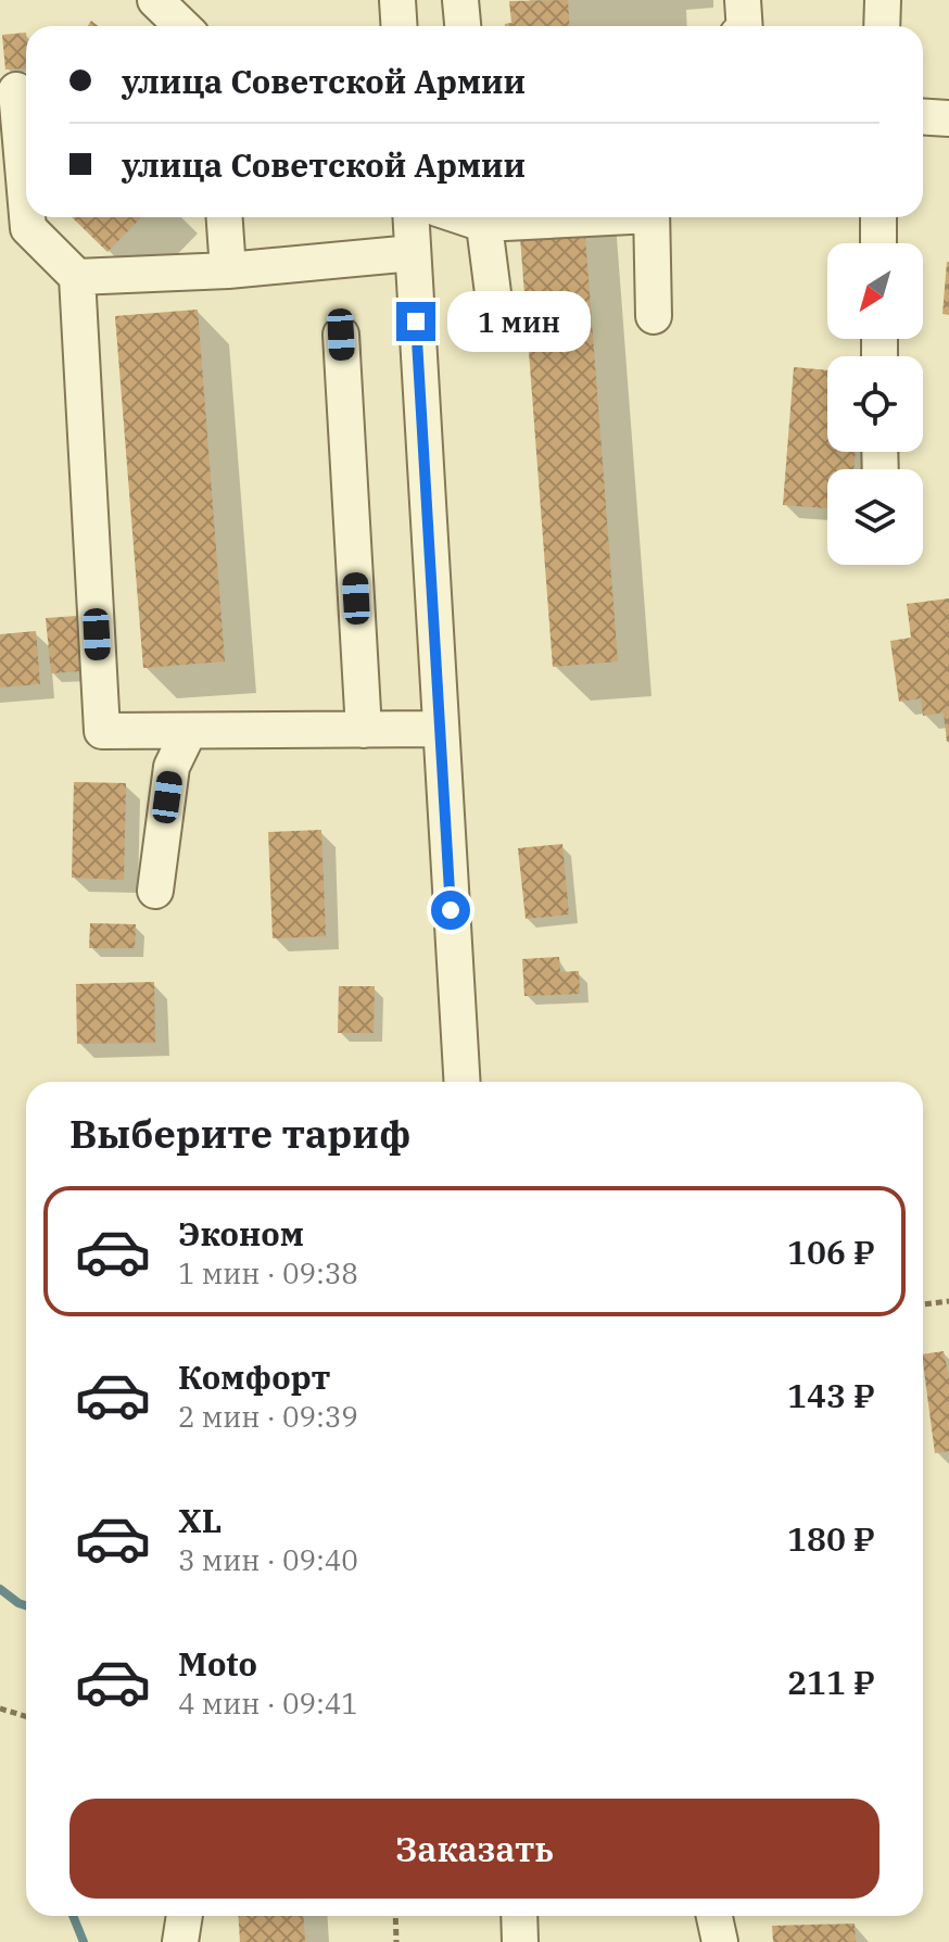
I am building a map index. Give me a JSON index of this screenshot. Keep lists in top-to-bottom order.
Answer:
{
  "north": "bottom left",
  "page": {
    "banner": ["улица Советской Армии", "улица Советской Армии"],
    "bubble": "1 мин",
    "heading": "Выберите тариф",
    "list": [
      {
        "name": "Эконом",
        "note": "1 мин · 09:38",
        "value": "106 ₽"
      },
      {
        "name": "Комфорт",
        "note": "2 мин · 09:39",
        "value": "143 ₽"
      },
      {
        "name": "XL",
        "note": "3 мин · 09:40",
        "value": "180 ₽"
      },
      {
        "name": "Moto",
        "note": "4 мин · 09:41",
        "value": "211 ₽"
      }
    ],
    "buttons": "Заказать"
  }
}
